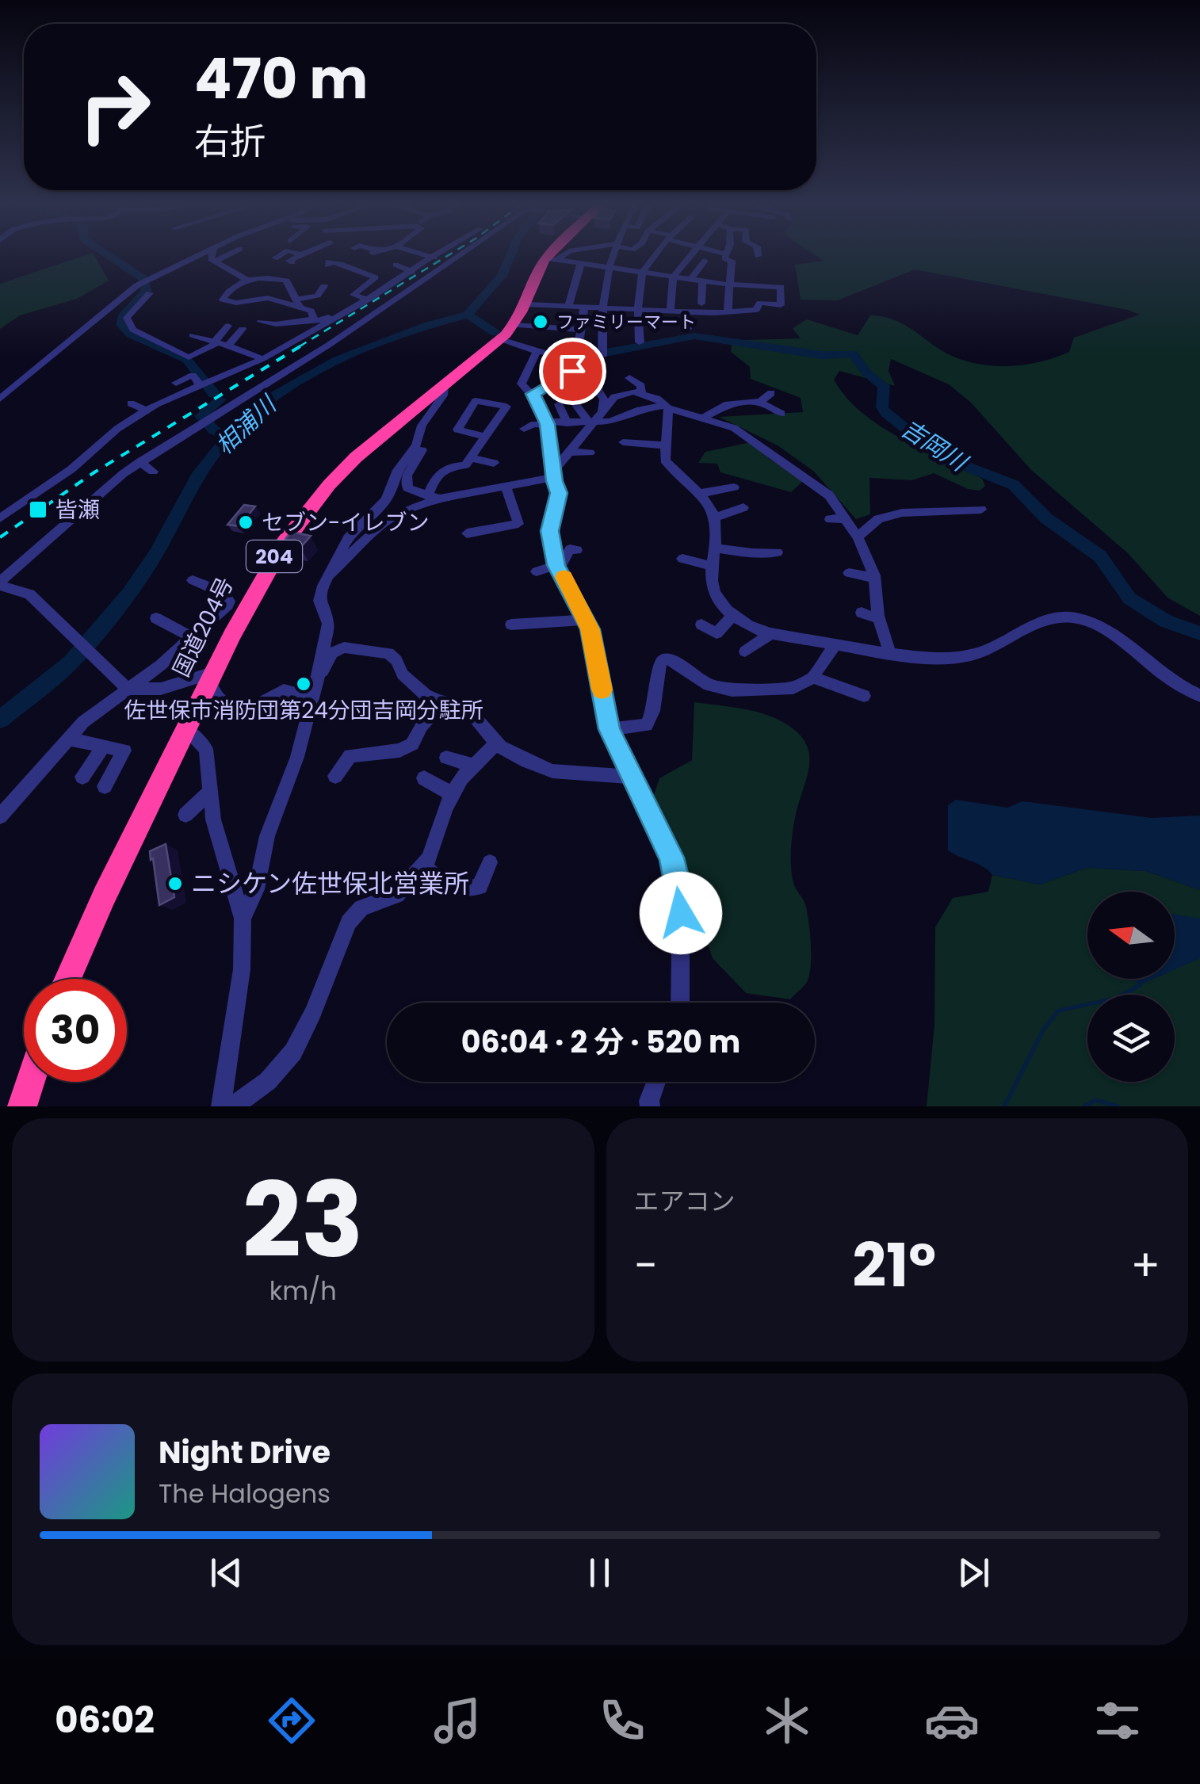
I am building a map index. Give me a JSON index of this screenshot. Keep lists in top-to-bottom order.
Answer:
{
  "streets": {
    "highway": ["204", "国道204号"]
  },
  "water": ["相浦川", "吉岡川"],
  "places": {
    "other": [
      "ファミリーマート",
      "セブン-イレブン",
      "佐世保市消防団第24分団吉岡分駐所",
      "ニシケン佐世保北営業所"
    ],
    "transit": ["皆瀬"]
  },
  "north": "left",
  "page": {
    "turn": ["470 m", "右折"],
    "limit": "30",
    "trip": "06:04 · 2 分 · 520 m",
    "tile": [
      ["23", "km/h"],
      "エアコン"
    ],
    "heat": ["−", "21°", "+"],
    "song": ["Night Drive", "The Halogens"],
    "tabs": "06:02"
  }
}
